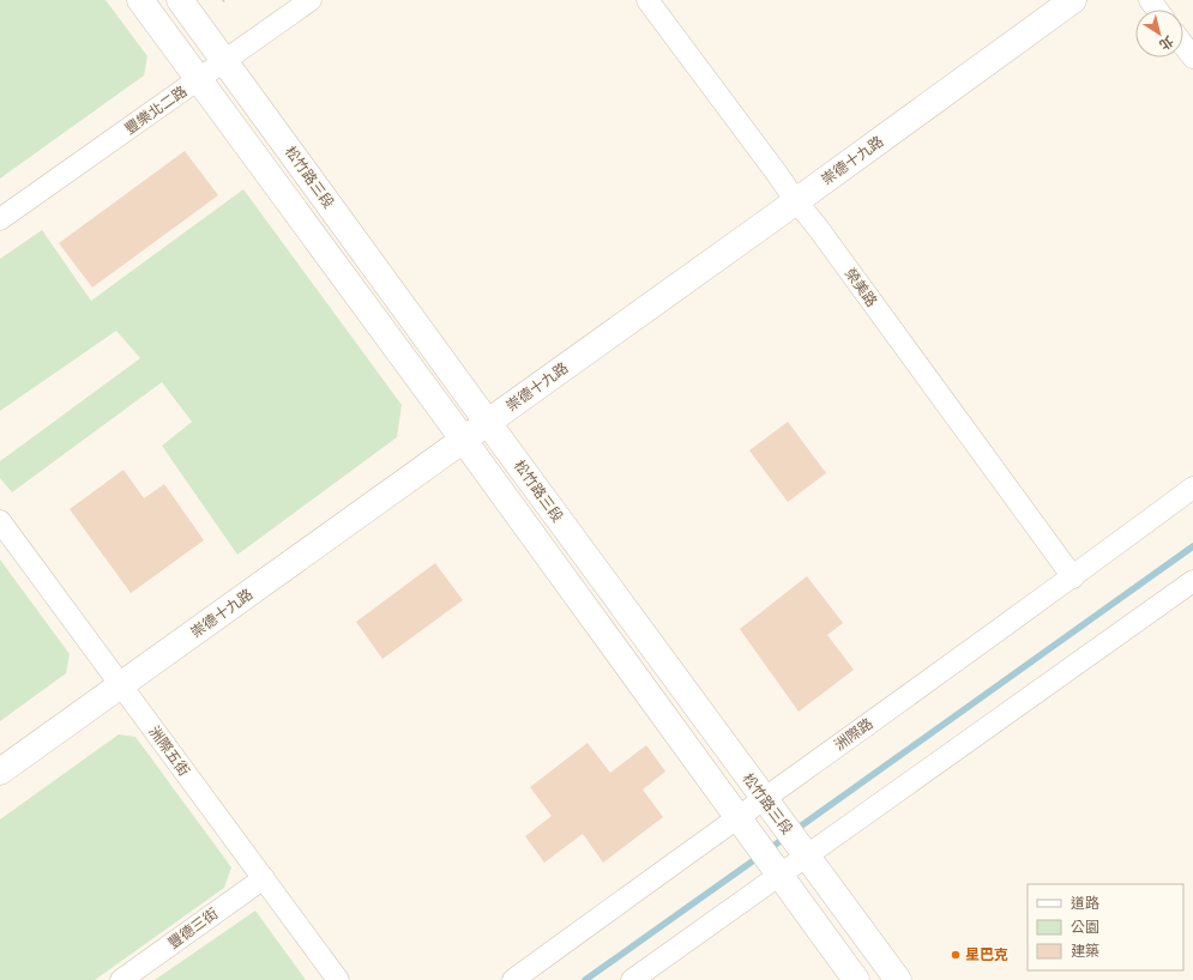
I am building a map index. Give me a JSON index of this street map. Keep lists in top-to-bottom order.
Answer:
{
  "streets": {
    "street": [
      "豐樂北二路",
      "崇德十九路",
      "松竹路三段",
      "榮美路",
      "洲際路",
      "洲際五街",
      "豐德三街"
    ]
  },
  "crossings": [
    ["豐樂北二路", "松竹路三段"],
    ["崇德十九路", "松竹路三段"],
    ["崇德十九路", "榮美路"],
    ["崇德十九路", "洲際五街"],
    ["松竹路三段", "洲際路"],
    ["榮美路", "洲際路"],
    ["洲際五街", "豐德三街"]
  ],
  "places": ["星巴克"],
  "legend": ["道路", "公園", "建築"],
  "north": "bottom right"
}
